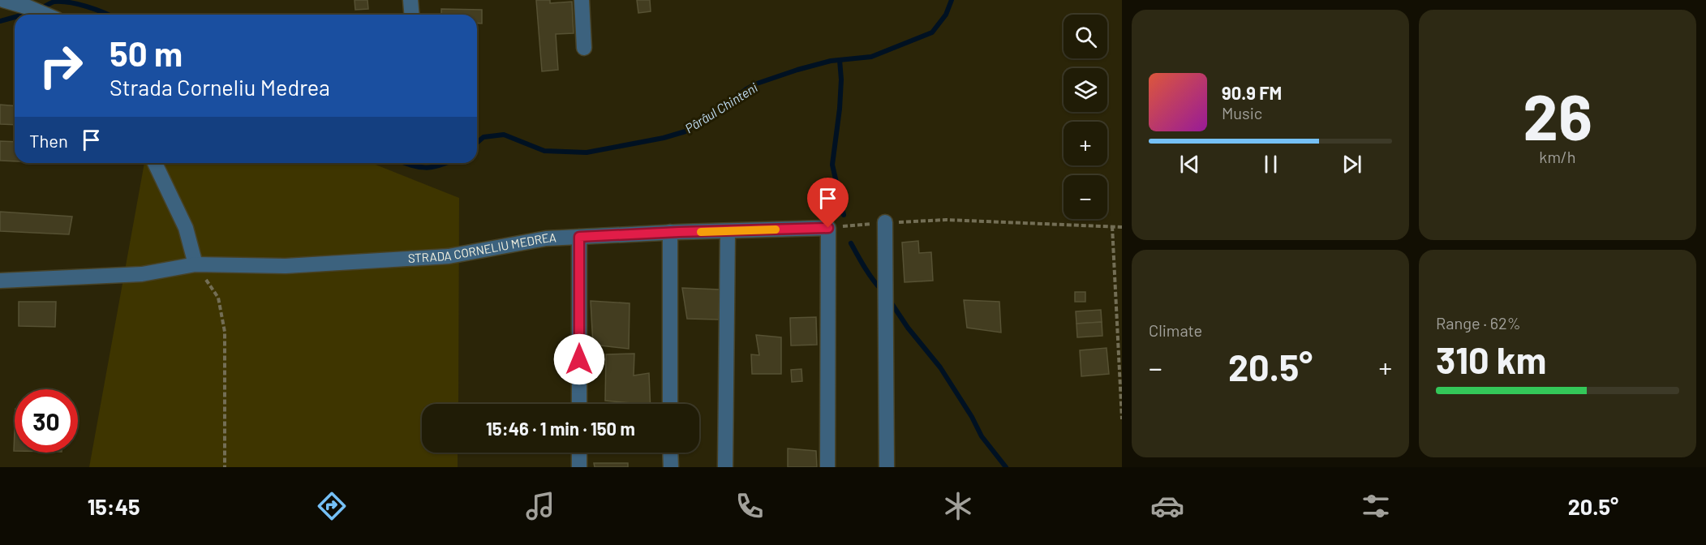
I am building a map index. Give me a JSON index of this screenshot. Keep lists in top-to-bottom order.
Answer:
{
  "streets": {
    "street": ["STRADA CORNELIU MEDREA"]
  },
  "water": ["Pârâul Chinteni"],
  "page": {
    "tile": [
      ["26", "km/h"],
      "Climate",
      ["Range · 62%", "310 km"]
    ],
    "map_buttons": ["+", "−"],
    "turn": ["50 m", "Strada Corneliu Medrea"],
    "song": ["90.9 FM", "Music"],
    "then": "Then",
    "heat": ["−", "20.5°", "+"],
    "limit": "30",
    "trip": "15:46 · 1 min · 150 m",
    "tabs": ["15:45", "20.5°"]
  }
}
